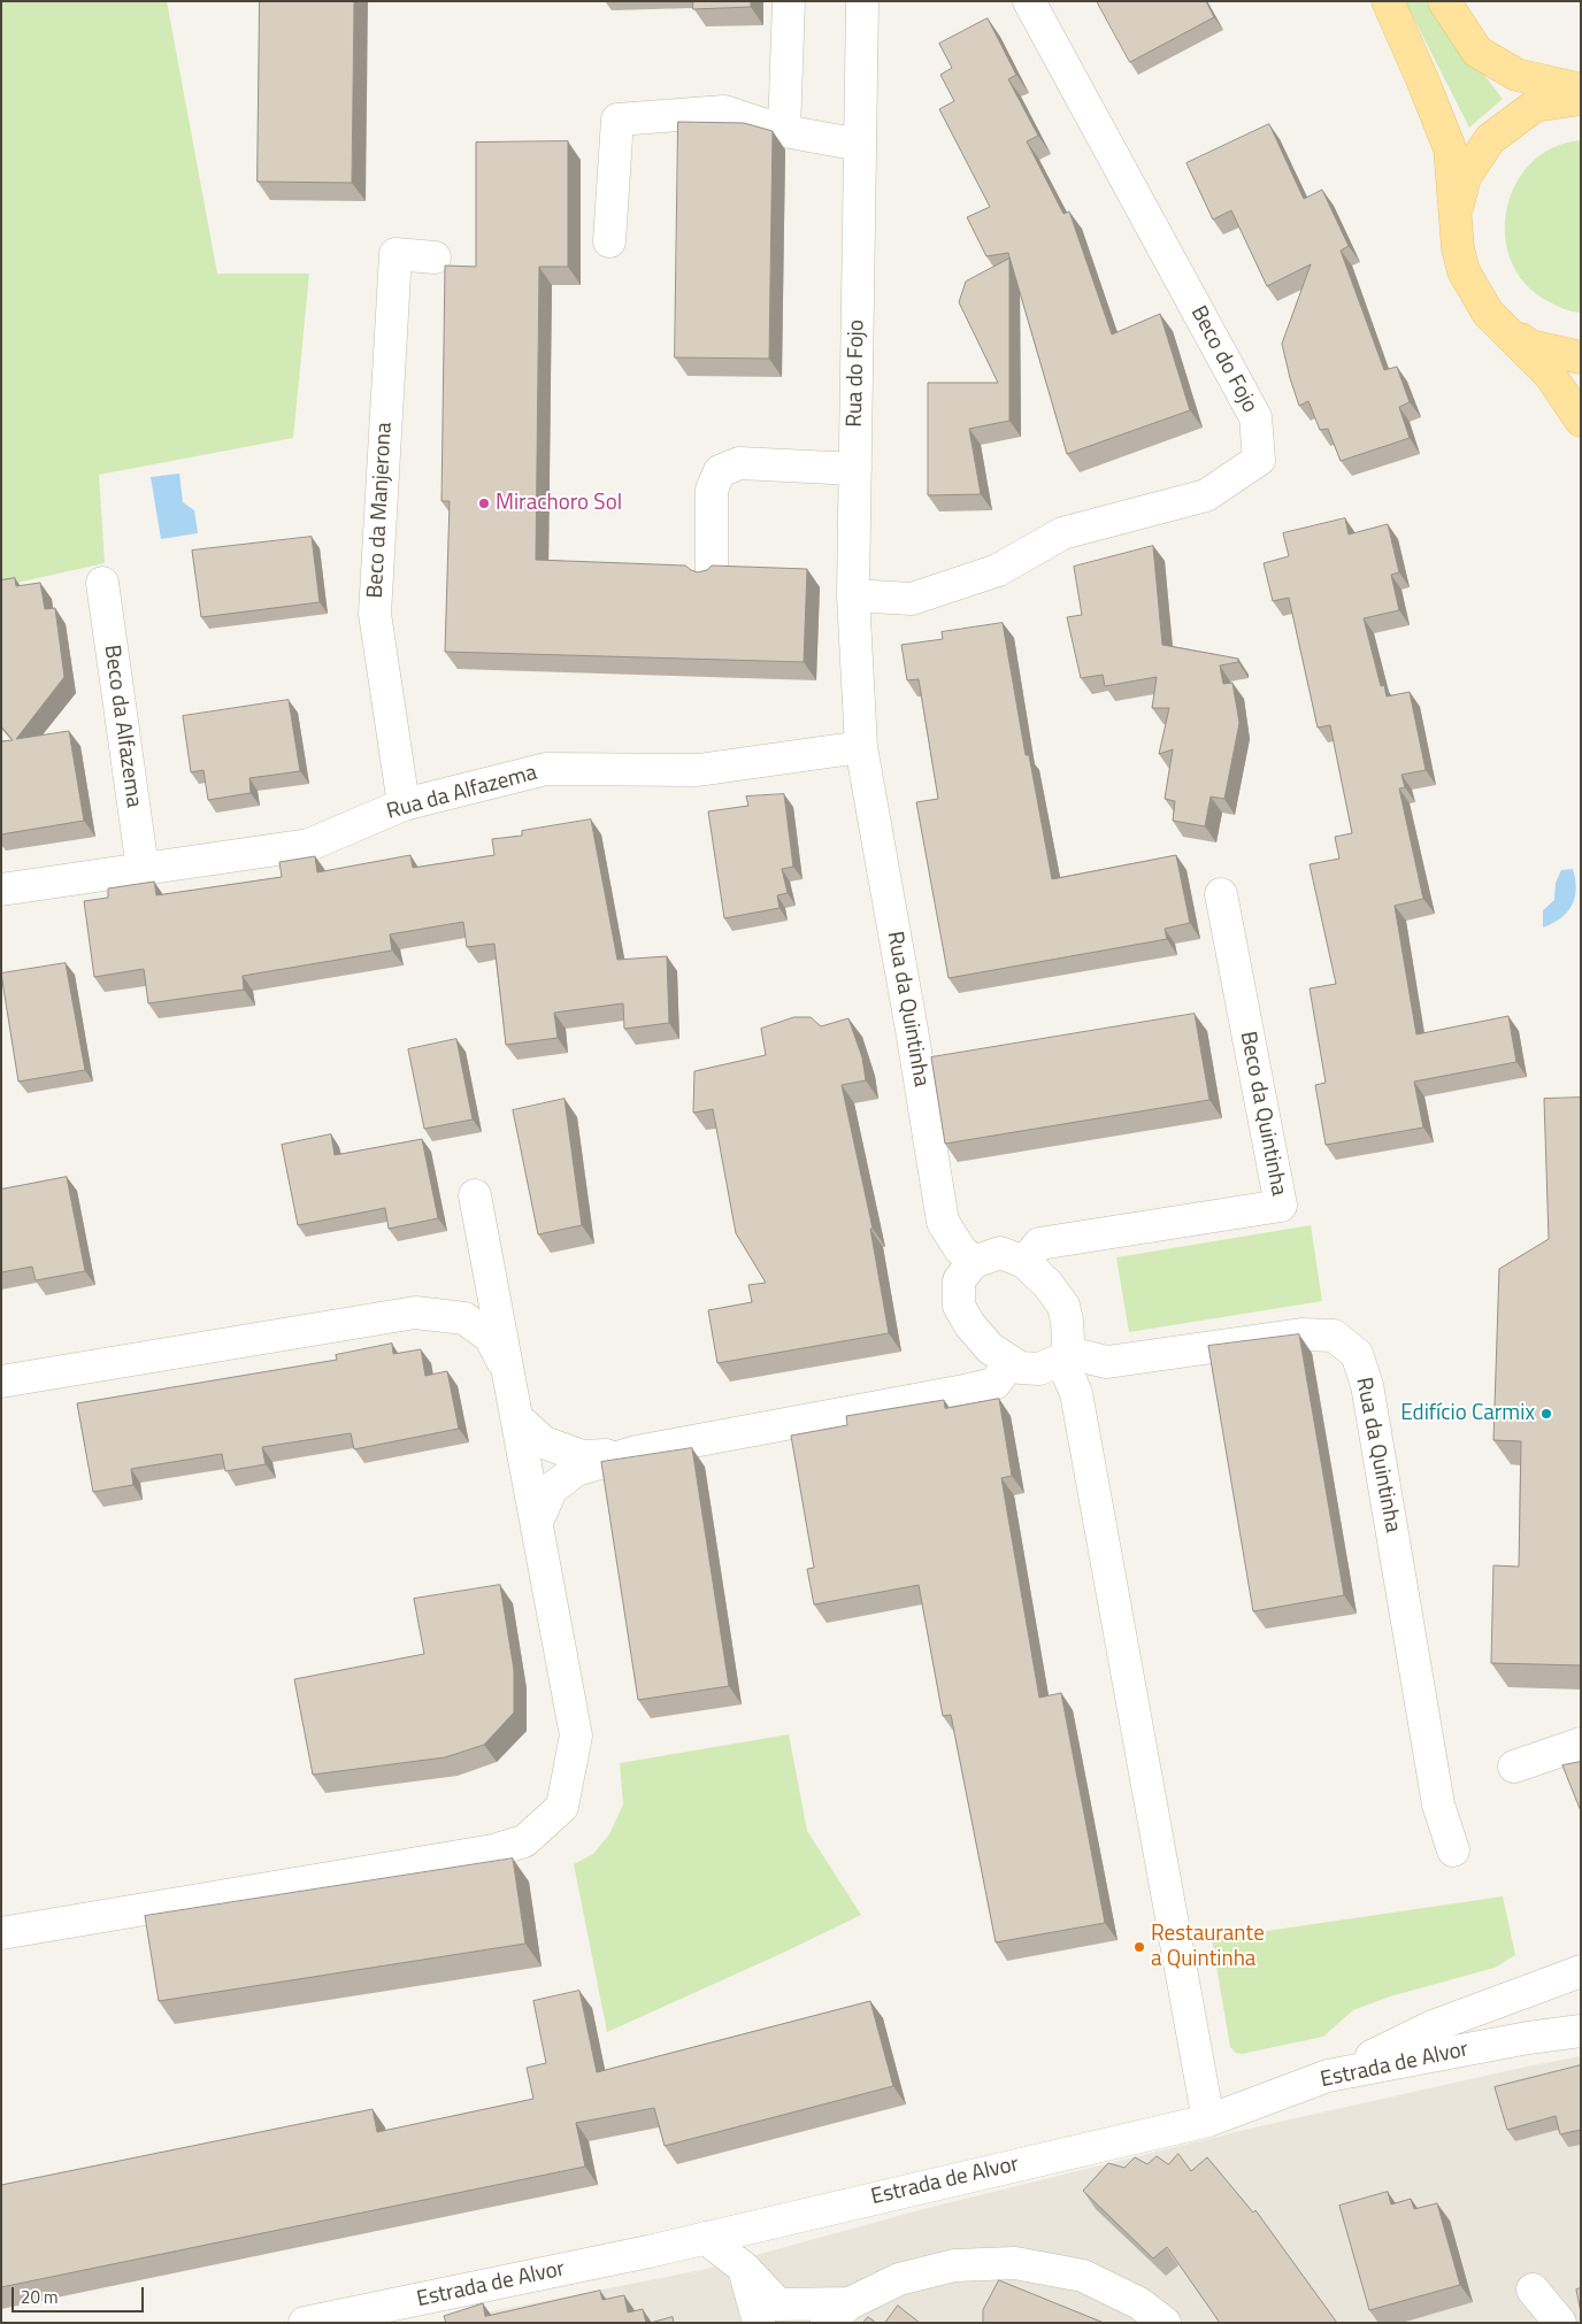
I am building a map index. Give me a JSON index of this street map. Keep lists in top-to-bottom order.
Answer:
{
  "streets": {
    "street": [
      "Beco do Fojo",
      "Rua do Fojo",
      "Beco da Manjerona",
      "Beco da Alfazema",
      "Rua da Alfazema",
      "Rua da Quintinha",
      "Beco da Quintinha",
      "Estrada de Alvor"
    ]
  },
  "crossings": [
    ["Beco do Fojo", "Rua do Fojo"],
    ["Rua do Fojo", "Rua da Alfazema"],
    ["Rua do Fojo", "Rua da Quintinha"],
    ["Beco da Manjerona", "Rua da Alfazema"],
    ["Beco da Alfazema", "Rua da Alfazema"],
    ["Rua da Alfazema", "Rua da Quintinha"],
    ["Rua da Quintinha", "Beco da Quintinha"]
  ],
  "places": ["Mirachoro Sol", "Edifício Carmix", "Restaurante a Quintinha"],
  "scale_bar": "20 m"
}
